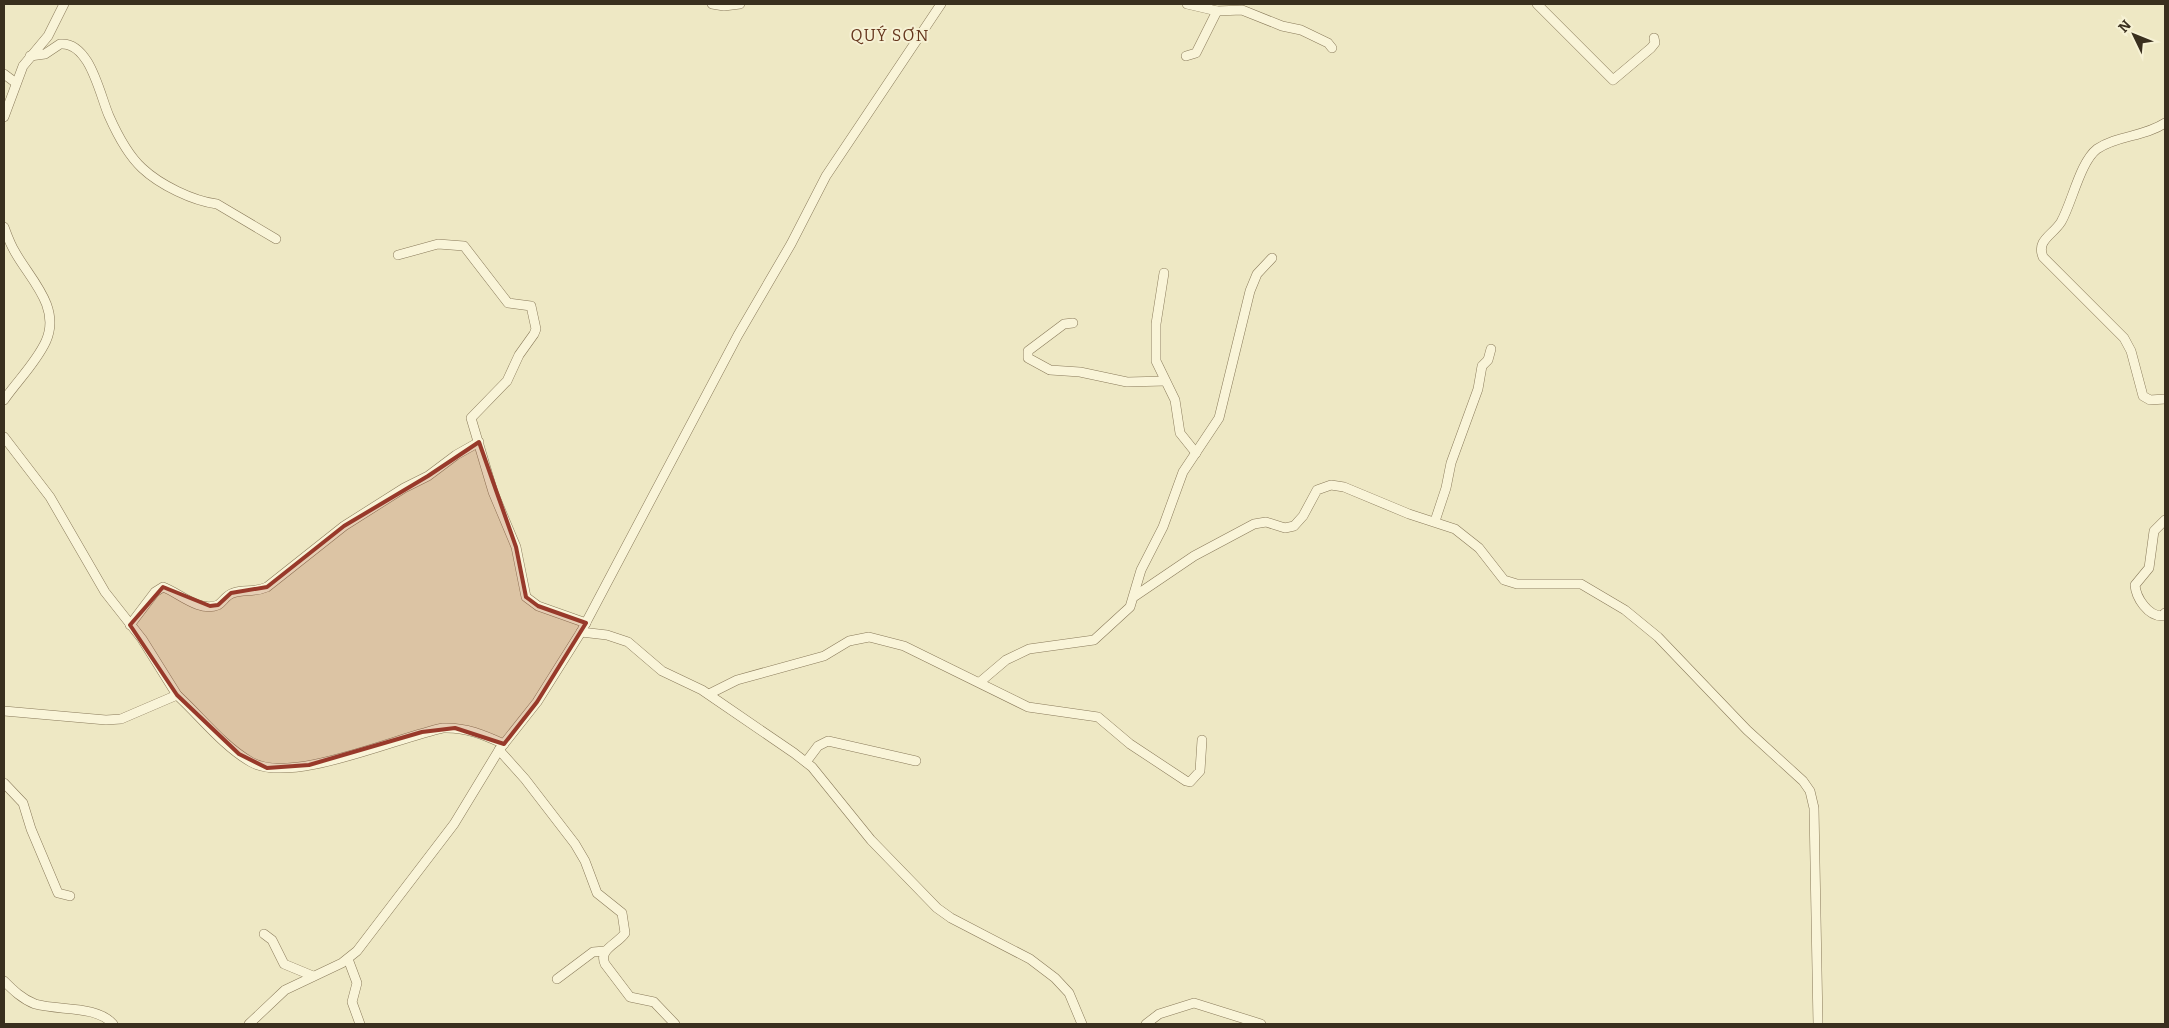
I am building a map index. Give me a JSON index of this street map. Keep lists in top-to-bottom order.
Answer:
{
  "districts": ["QUÝ SƠN"],
  "north": "top left"
}
